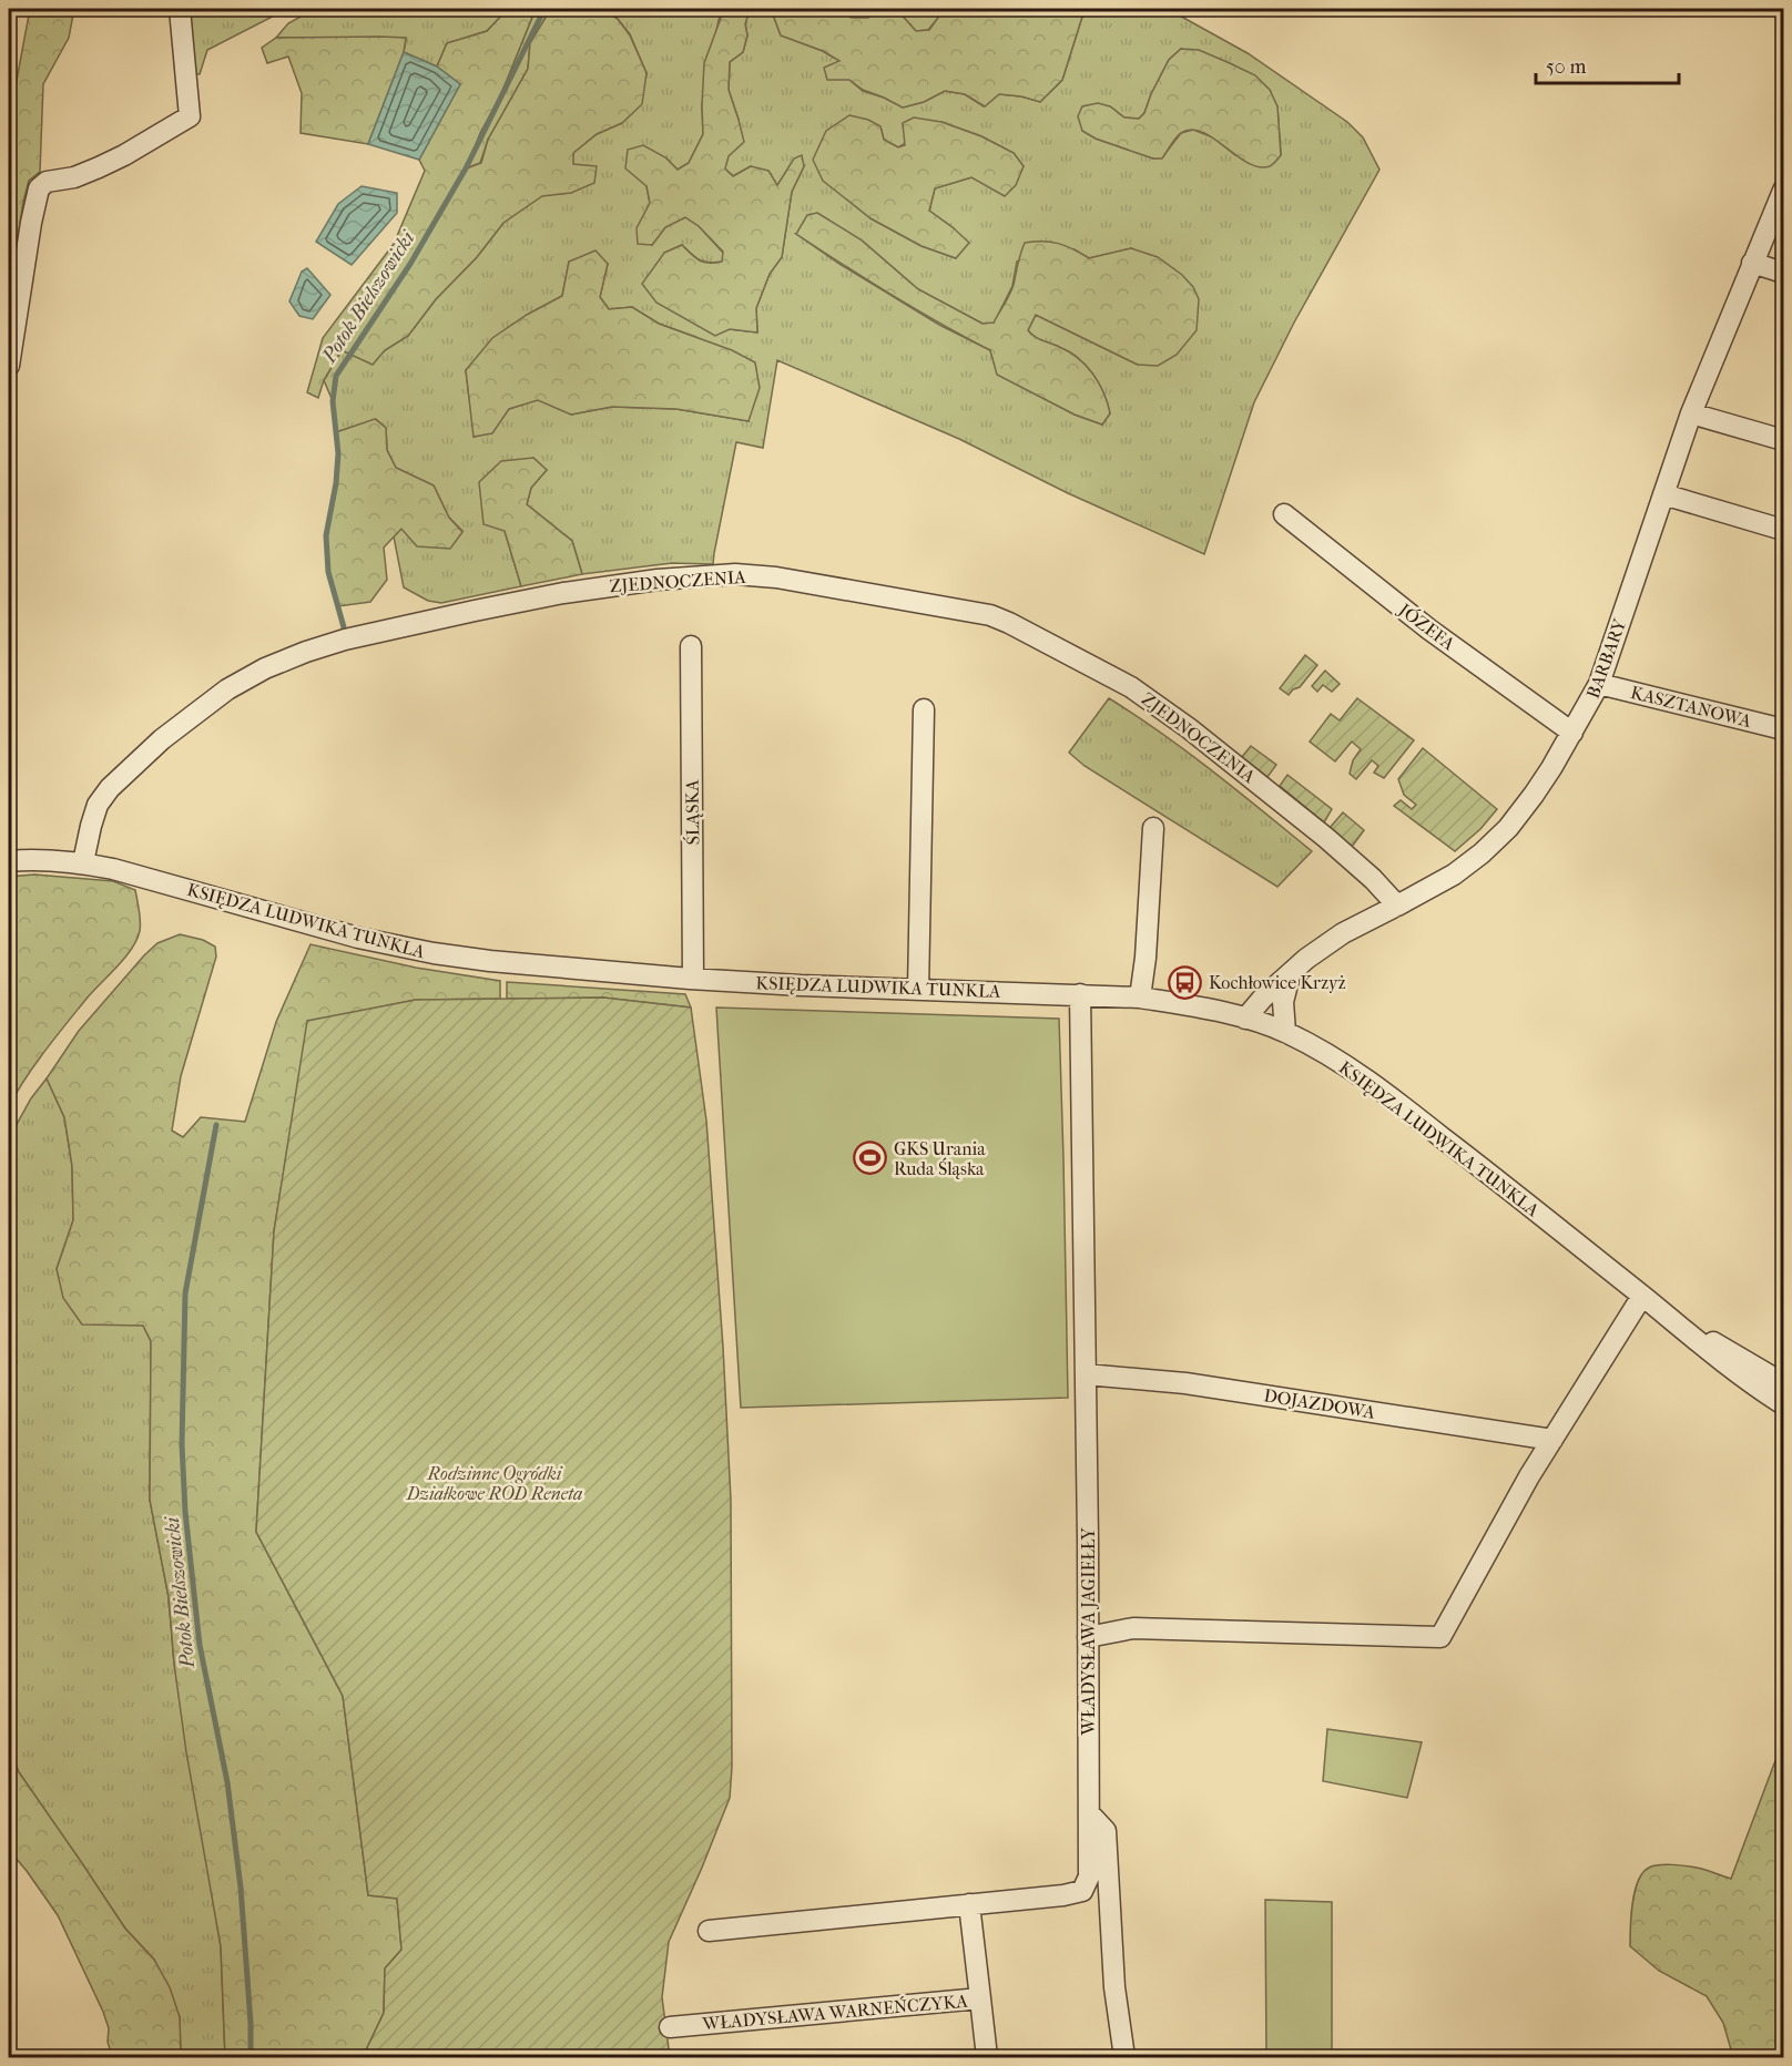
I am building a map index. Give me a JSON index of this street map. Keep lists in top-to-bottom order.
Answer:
{
  "streets": {
    "street": [
      "ZJEDNOCZENIA",
      "JÓZEFA",
      "BARBARY",
      "KASZTANOWA",
      "ŚLĄSKA",
      "KSIĘDZA LUDWIKA TUNKLA",
      "DOJAZDOWA",
      "WŁADYSŁAWA JAGIEŁŁY",
      "WŁADYSŁAWA WARNEŃCZYKA"
    ]
  },
  "crossings": [
    ["ZJEDNOCZENIA", "BARBARY"],
    ["ZJEDNOCZENIA", "KSIĘDZA LUDWIKA TUNKLA"],
    ["JÓZEFA", "BARBARY"],
    ["BARBARY", "KASZTANOWA"],
    ["BARBARY", "KSIĘDZA LUDWIKA TUNKLA"],
    ["ŚLĄSKA", "KSIĘDZA LUDWIKA TUNKLA"],
    ["KSIĘDZA LUDWIKA TUNKLA", "WŁADYSŁAWA JAGIEŁŁY"],
    ["DOJAZDOWA", "WŁADYSŁAWA JAGIEŁŁY"]
  ],
  "water": ["Potok Bielszowicki"],
  "parks": ["Rodzinne Ogródki Działkowe ROD Reneta"],
  "places": {
    "bus stop": ["Kochłowice Krzyż"],
    "sports": ["GKS Urania Ruda Śląska"]
  },
  "scale_bar": "50 m"
}
